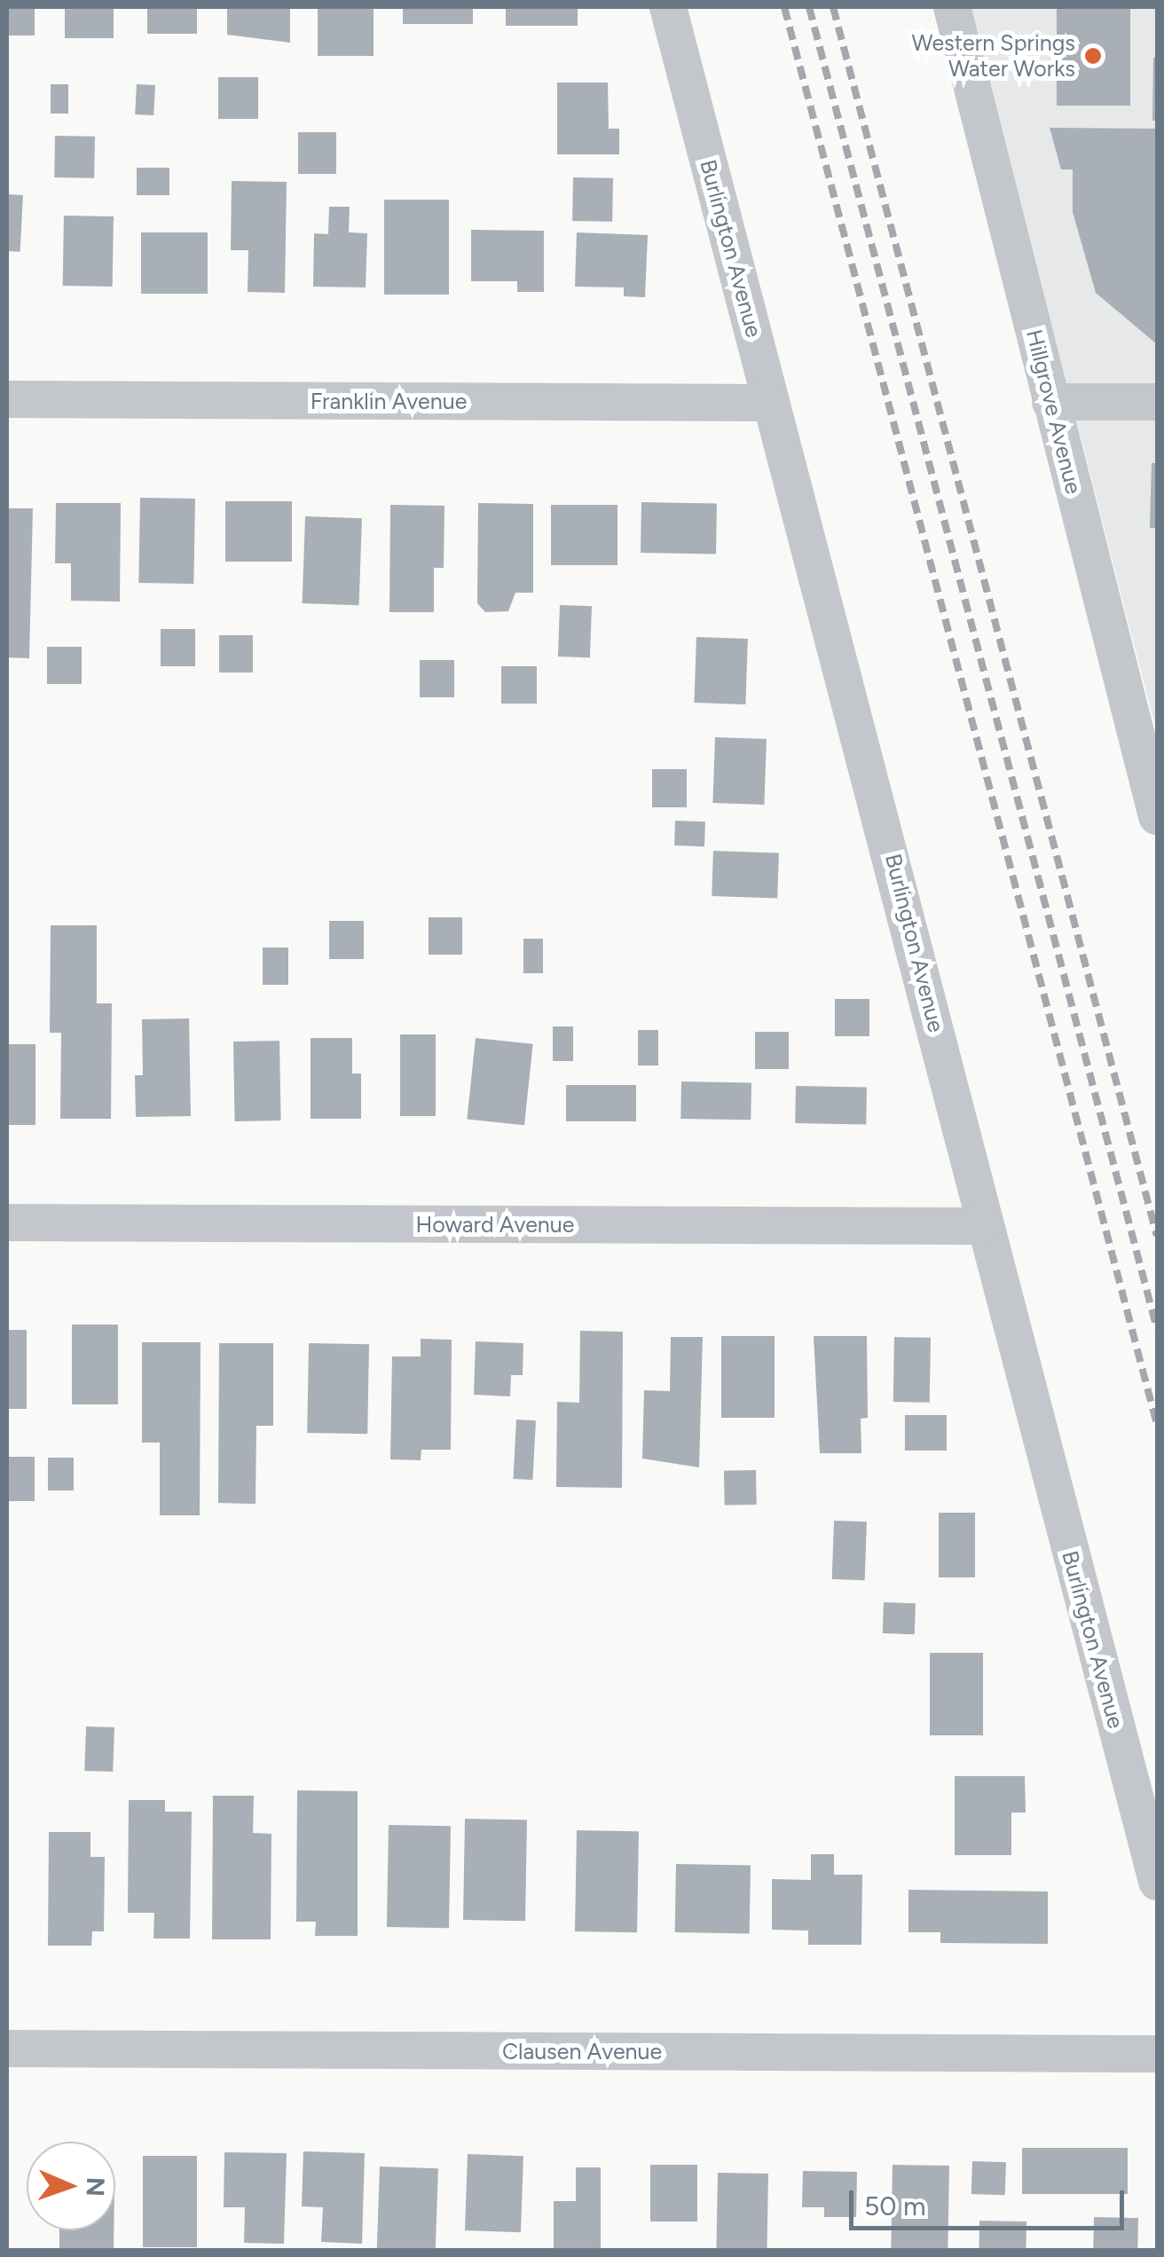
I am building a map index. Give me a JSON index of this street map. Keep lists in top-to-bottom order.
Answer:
{
  "streets": {
    "street": [
      "Burlington Avenue",
      "Franklin Avenue",
      "Hillgrove Avenue",
      "Howard Avenue",
      "Clausen Avenue"
    ]
  },
  "crossings": [
    ["Burlington Avenue", "Franklin Avenue"],
    ["Burlington Avenue", "Howard Avenue"]
  ],
  "places": ["Western Springs Water Works"],
  "scale_bar": "50 m",
  "north": "right"
}
